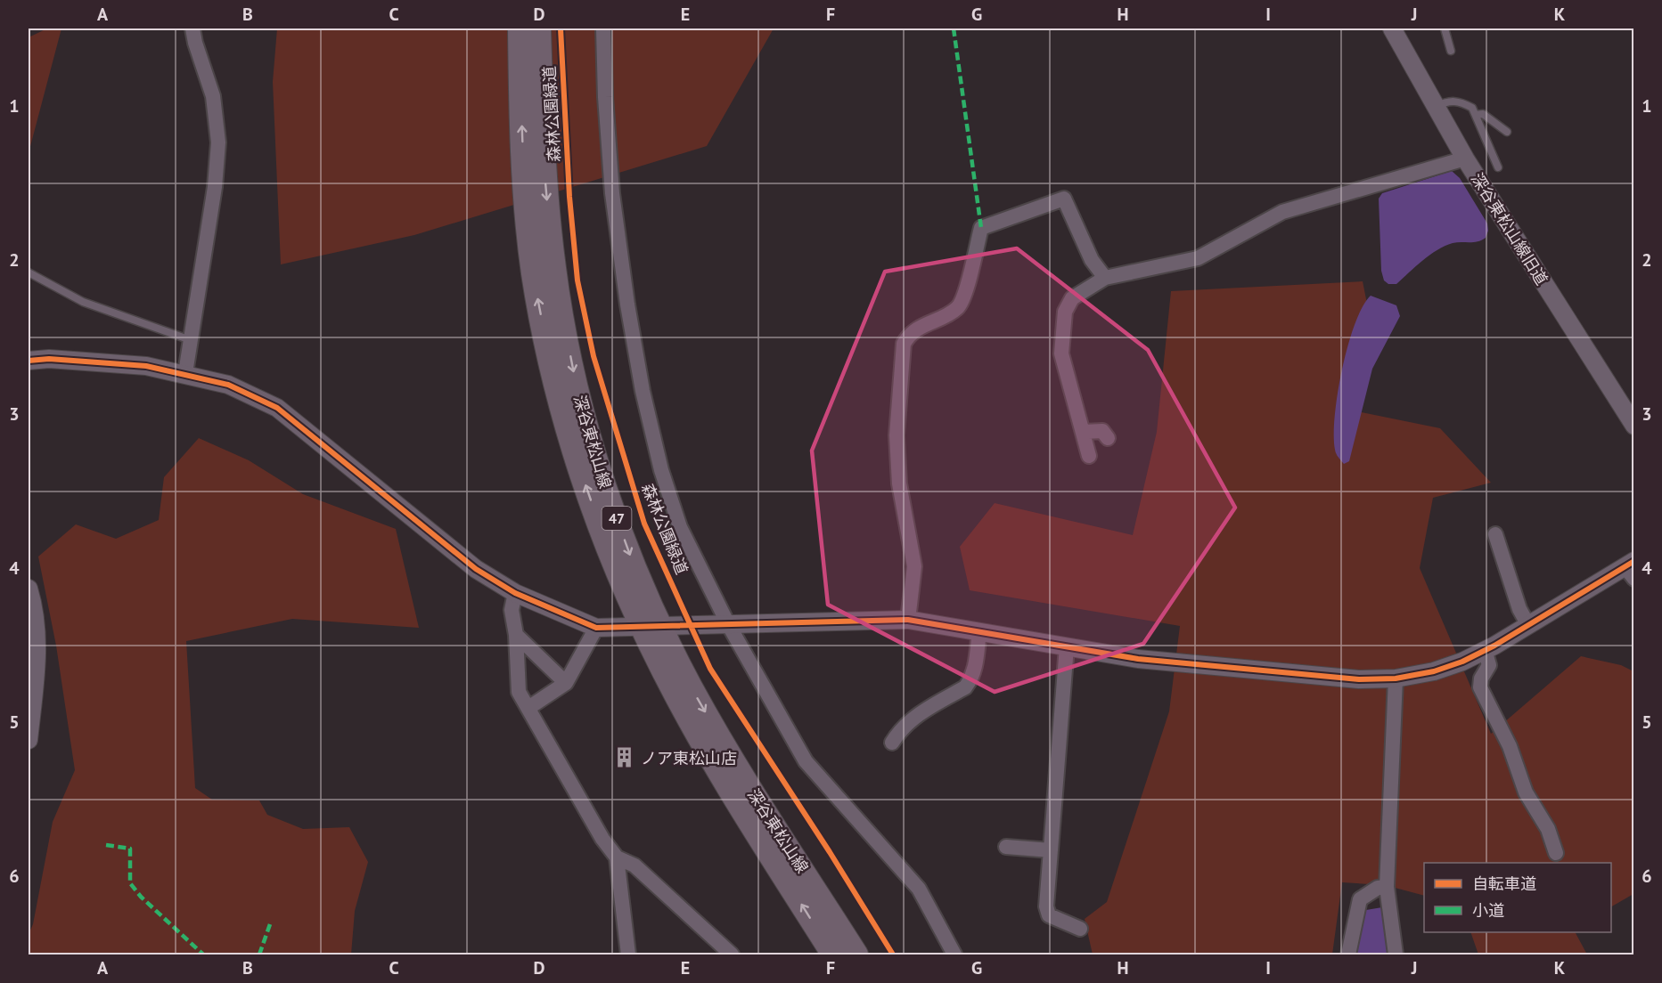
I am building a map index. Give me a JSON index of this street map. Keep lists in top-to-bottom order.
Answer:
{
  "streets": {
    "main road": ["深谷東松山線", "47"],
    "street": ["深谷東松山線旧道"],
    "cycle path": ["森林公園緑道"]
  },
  "places": {
    "building": ["ノア東松山店"]
  },
  "legend": ["自転車道", "小道"],
  "grid": {
    "columns": [
      "A",
      "B",
      "C",
      "D",
      "E",
      "F",
      "G",
      "H",
      "I",
      "J",
      "K"
    ],
    "rows": [
      "1",
      "2",
      "3",
      "4",
      "5",
      "6"
    ]
  }
}
